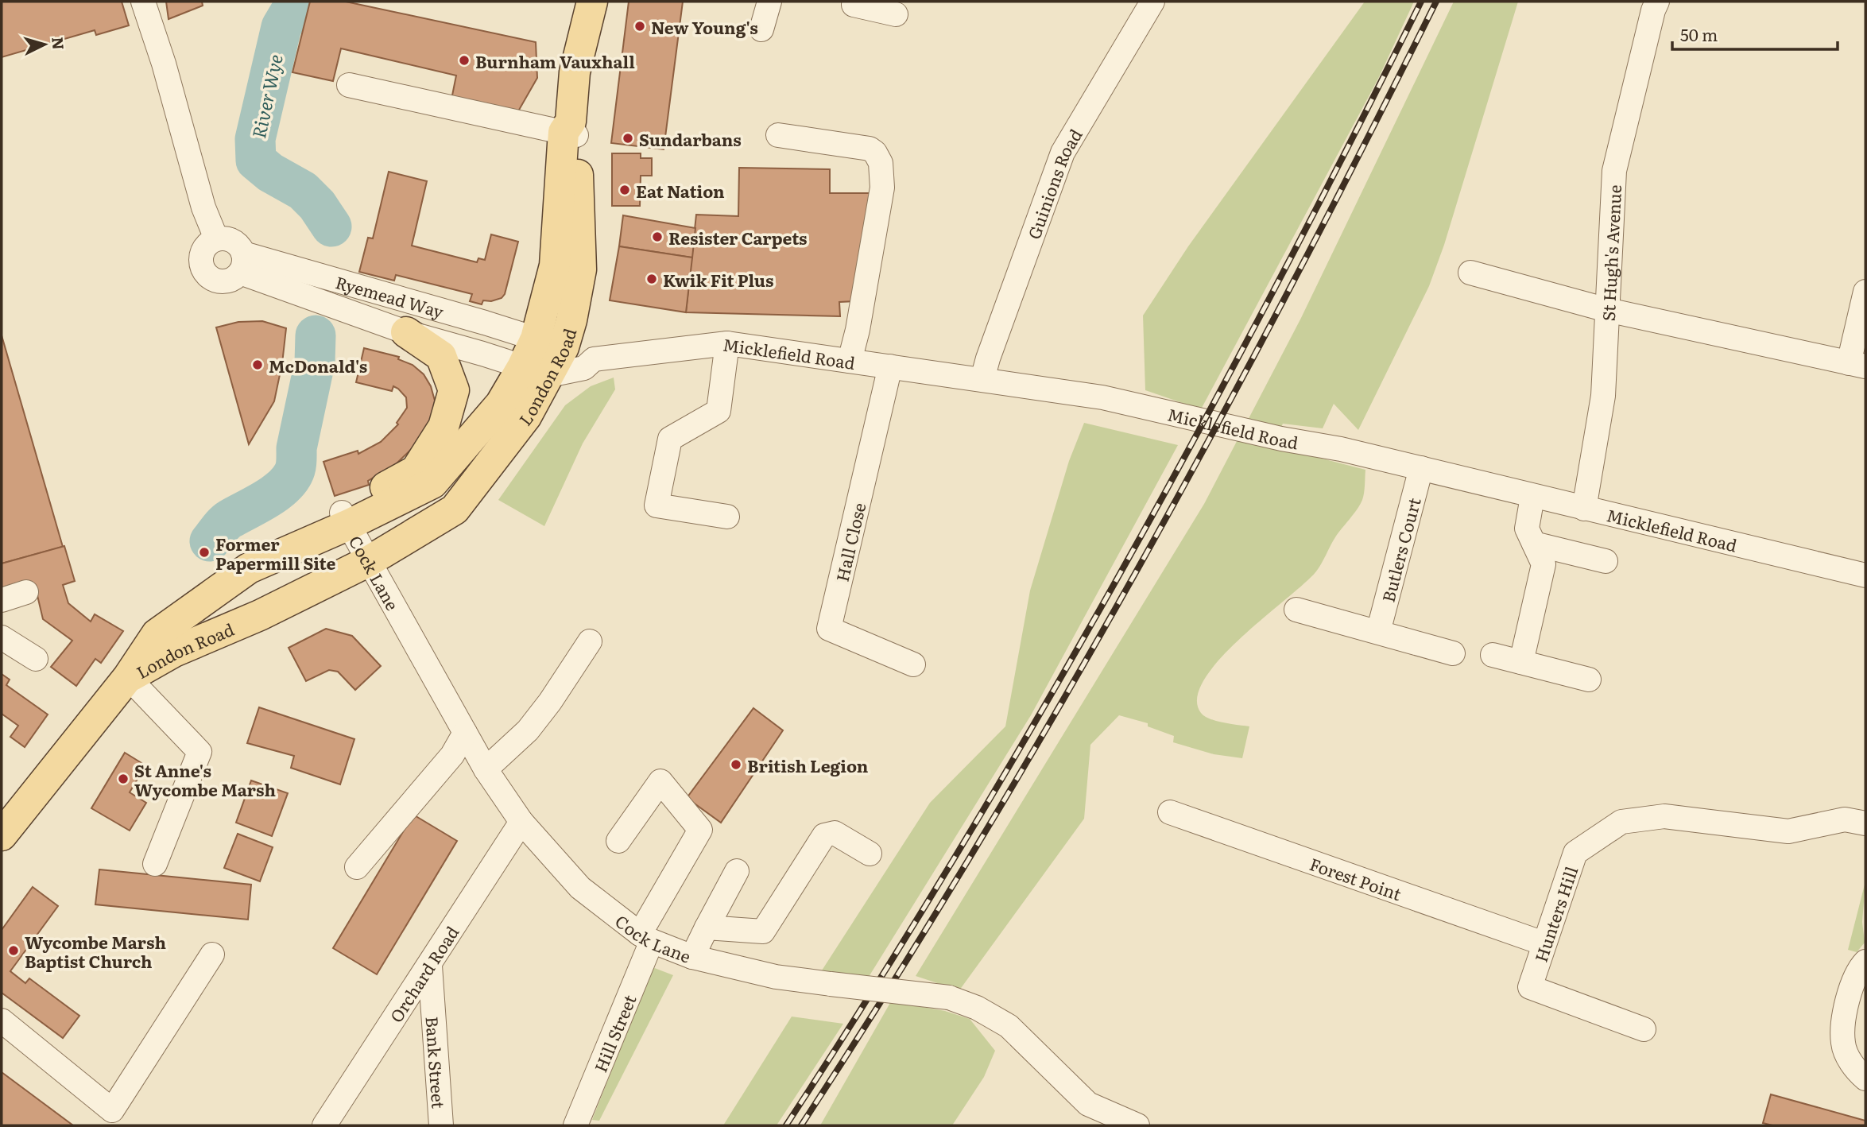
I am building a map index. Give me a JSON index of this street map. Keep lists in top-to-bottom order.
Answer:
{
  "streets": {
    "main road": ["London Road"],
    "street": [
      "Guinions Road",
      "St Hugh's Avenue",
      "Ryemead Way",
      "Micklefield Road",
      "Hall Close",
      "Butlers Court",
      "Cock Lane",
      "Forest Point",
      "Hunters Hill",
      "Orchard Road",
      "Hill Street",
      "Bank Street"
    ]
  },
  "crossings": [
    ["Guinions Road", "Micklefield Road"],
    ["St Hugh's Avenue", "Micklefield Road"],
    ["Ryemead Way", "Micklefield Road"],
    ["Ryemead Way", "London Road"],
    ["Micklefield Road", "London Road"],
    ["Micklefield Road", "Hall Close"],
    ["Micklefield Road", "Butlers Court"],
    ["London Road", "Cock Lane"],
    ["Cock Lane", "Orchard Road"],
    ["Cock Lane", "Hill Street"],
    ["Forest Point", "Hunters Hill"],
    ["Orchard Road", "Bank Street"]
  ],
  "water": ["River Wye"],
  "places": [
    "New Young's",
    "Burnham Vauxhall",
    "Sundarbans",
    "Eat Nation",
    "Resister Carpets",
    "Kwik Fit Plus",
    "McDonald's",
    "Former Papermill Site",
    "British Legion",
    "St Anne's Wycombe Marsh",
    "Wycombe Marsh Baptist Church"
  ],
  "scale_bar": "50 m",
  "north": "right"
}
